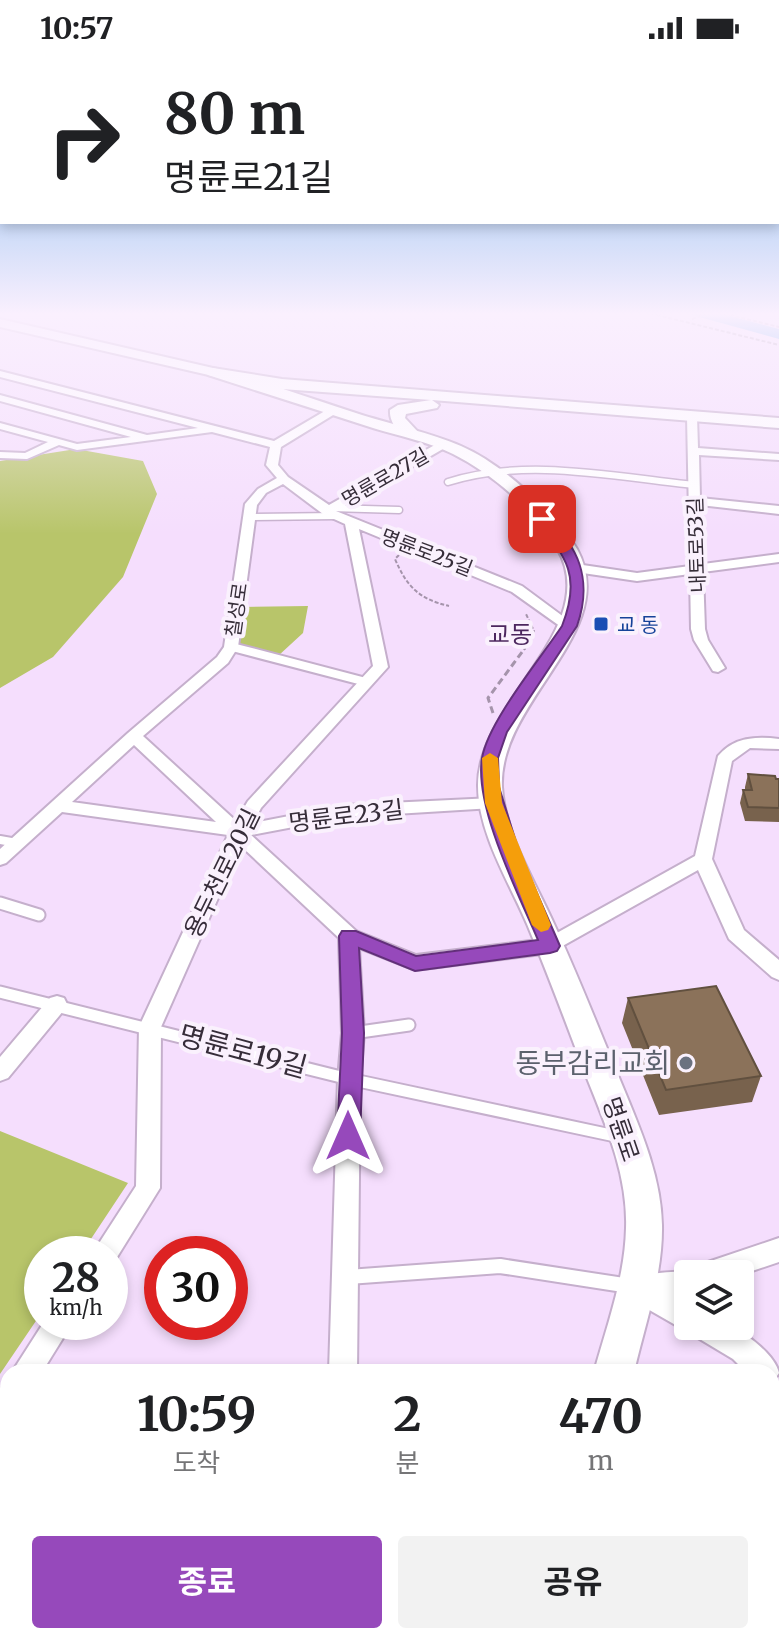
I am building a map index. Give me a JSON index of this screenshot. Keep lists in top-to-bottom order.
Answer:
{
  "streets": {
    "street": [
      "명륜로27길",
      "내토로53길",
      "명륜로25길",
      "칠성로",
      "명륜로23길",
      "용두천로20길",
      "명륜로"
    ],
    "lane": ["명륜로19길"]
  },
  "crossings": [
    ["명륜로27길", "명륜로25길"],
    ["명륜로27길", "용두천로20길"],
    ["명륜로25길", "칠성로"],
    ["명륜로25길", "용두천로20길"],
    ["명륜로25길", "명륜로"],
    ["칠성로", "명륜로23길"],
    ["명륜로23길", "용두천로20길"],
    ["명륜로23길", "명륜로"],
    ["용두천로20길", "명륜로19길"],
    ["명륜로19길", "명륜로"]
  ],
  "districts": ["교동"],
  "places": {
    "transit": ["교 동"],
    "other": ["동부감리교회"]
  },
  "page": {
    "status": "10:57",
    "turn": ["80 m", "명륜로21길"],
    "speed": "28 km/h",
    "limit": "30",
    "eta": [
      "10:59",
      "도착",
      "2",
      "분",
      "470",
      "m"
    ],
    "buttons": ["종료", "공유"]
  }
}
